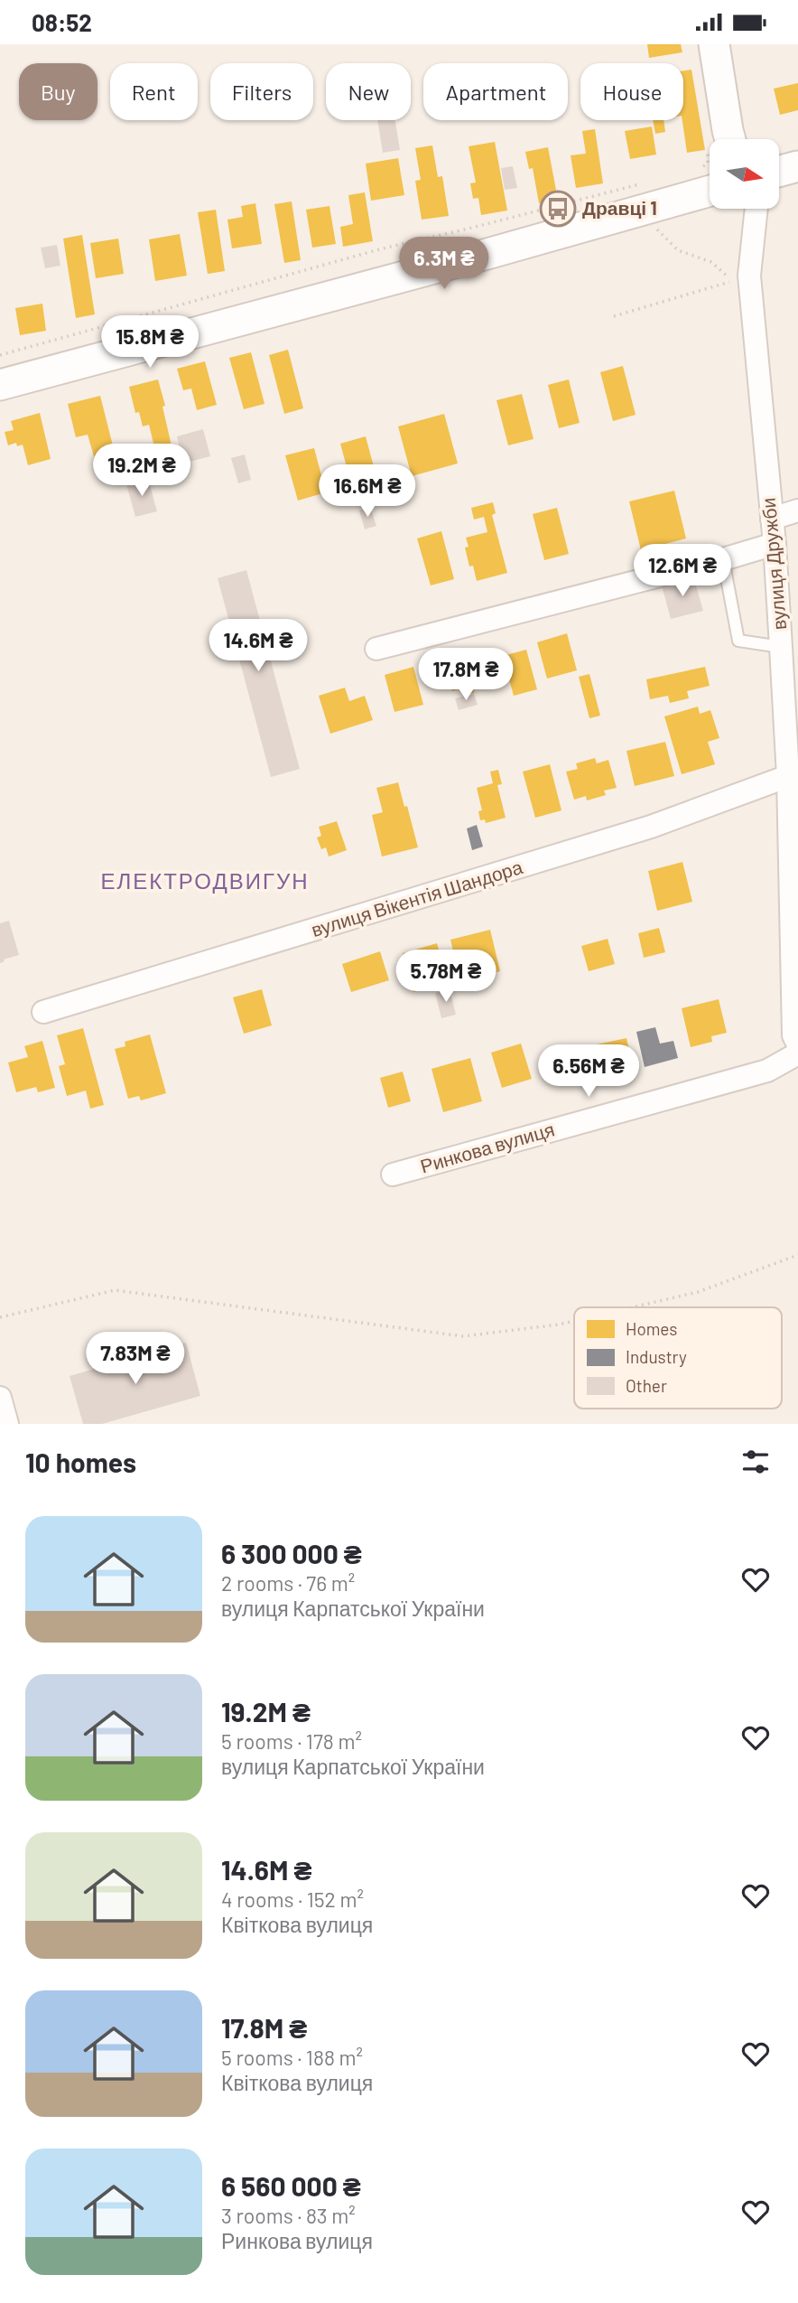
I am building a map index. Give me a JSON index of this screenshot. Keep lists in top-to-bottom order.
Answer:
{
  "streets": {
    "street": ["вулиця Дружби", "вулиця Вікентія Шандора", "Ринкова вулиця"]
  },
  "crossings": [
    ["вулиця Дружби", "вулиця Вікентія Шандора"]
  ],
  "districts": ["ЕЛЕКТРОДВИГУН"],
  "places": {
    "bus stop": ["Дравці 1"]
  },
  "legend": ["Homes", "Industry", "Other"],
  "north": "right",
  "page": {
    "status": "08:52",
    "chip": [
      "Buy",
      "Rent",
      "Filters",
      "New",
      "Apartment",
      "House"
    ],
    "price": [
      "6.3M ₴",
      "15.8M ₴",
      "19.2M ₴",
      "16.6M ₴",
      "12.6M ₴",
      "14.6M ₴",
      "17.8M ₴",
      "5.78M ₴",
      "6.56M ₴",
      "7.83M ₴"
    ],
    "heading": "10 homes",
    "list": [
      {
        "name": "6 300 000 ₴",
        "note": "2 rooms · 76 m² · вулиця Карпатської України"
      },
      {
        "name": "19.2M ₴",
        "note": "5 rooms · 178 m² · вулиця Карпатської України"
      },
      {
        "name": "14.6M ₴",
        "note": "4 rooms · 152 m² · Квіткова вулиця"
      },
      {
        "name": "17.8M ₴",
        "note": "5 rooms · 188 m² · Квіткова вулиця"
      },
      {
        "name": "6 560 000 ₴",
        "note": "3 rooms · 83 m² · Ринкова вулиця"
      }
    ]
  }
}
